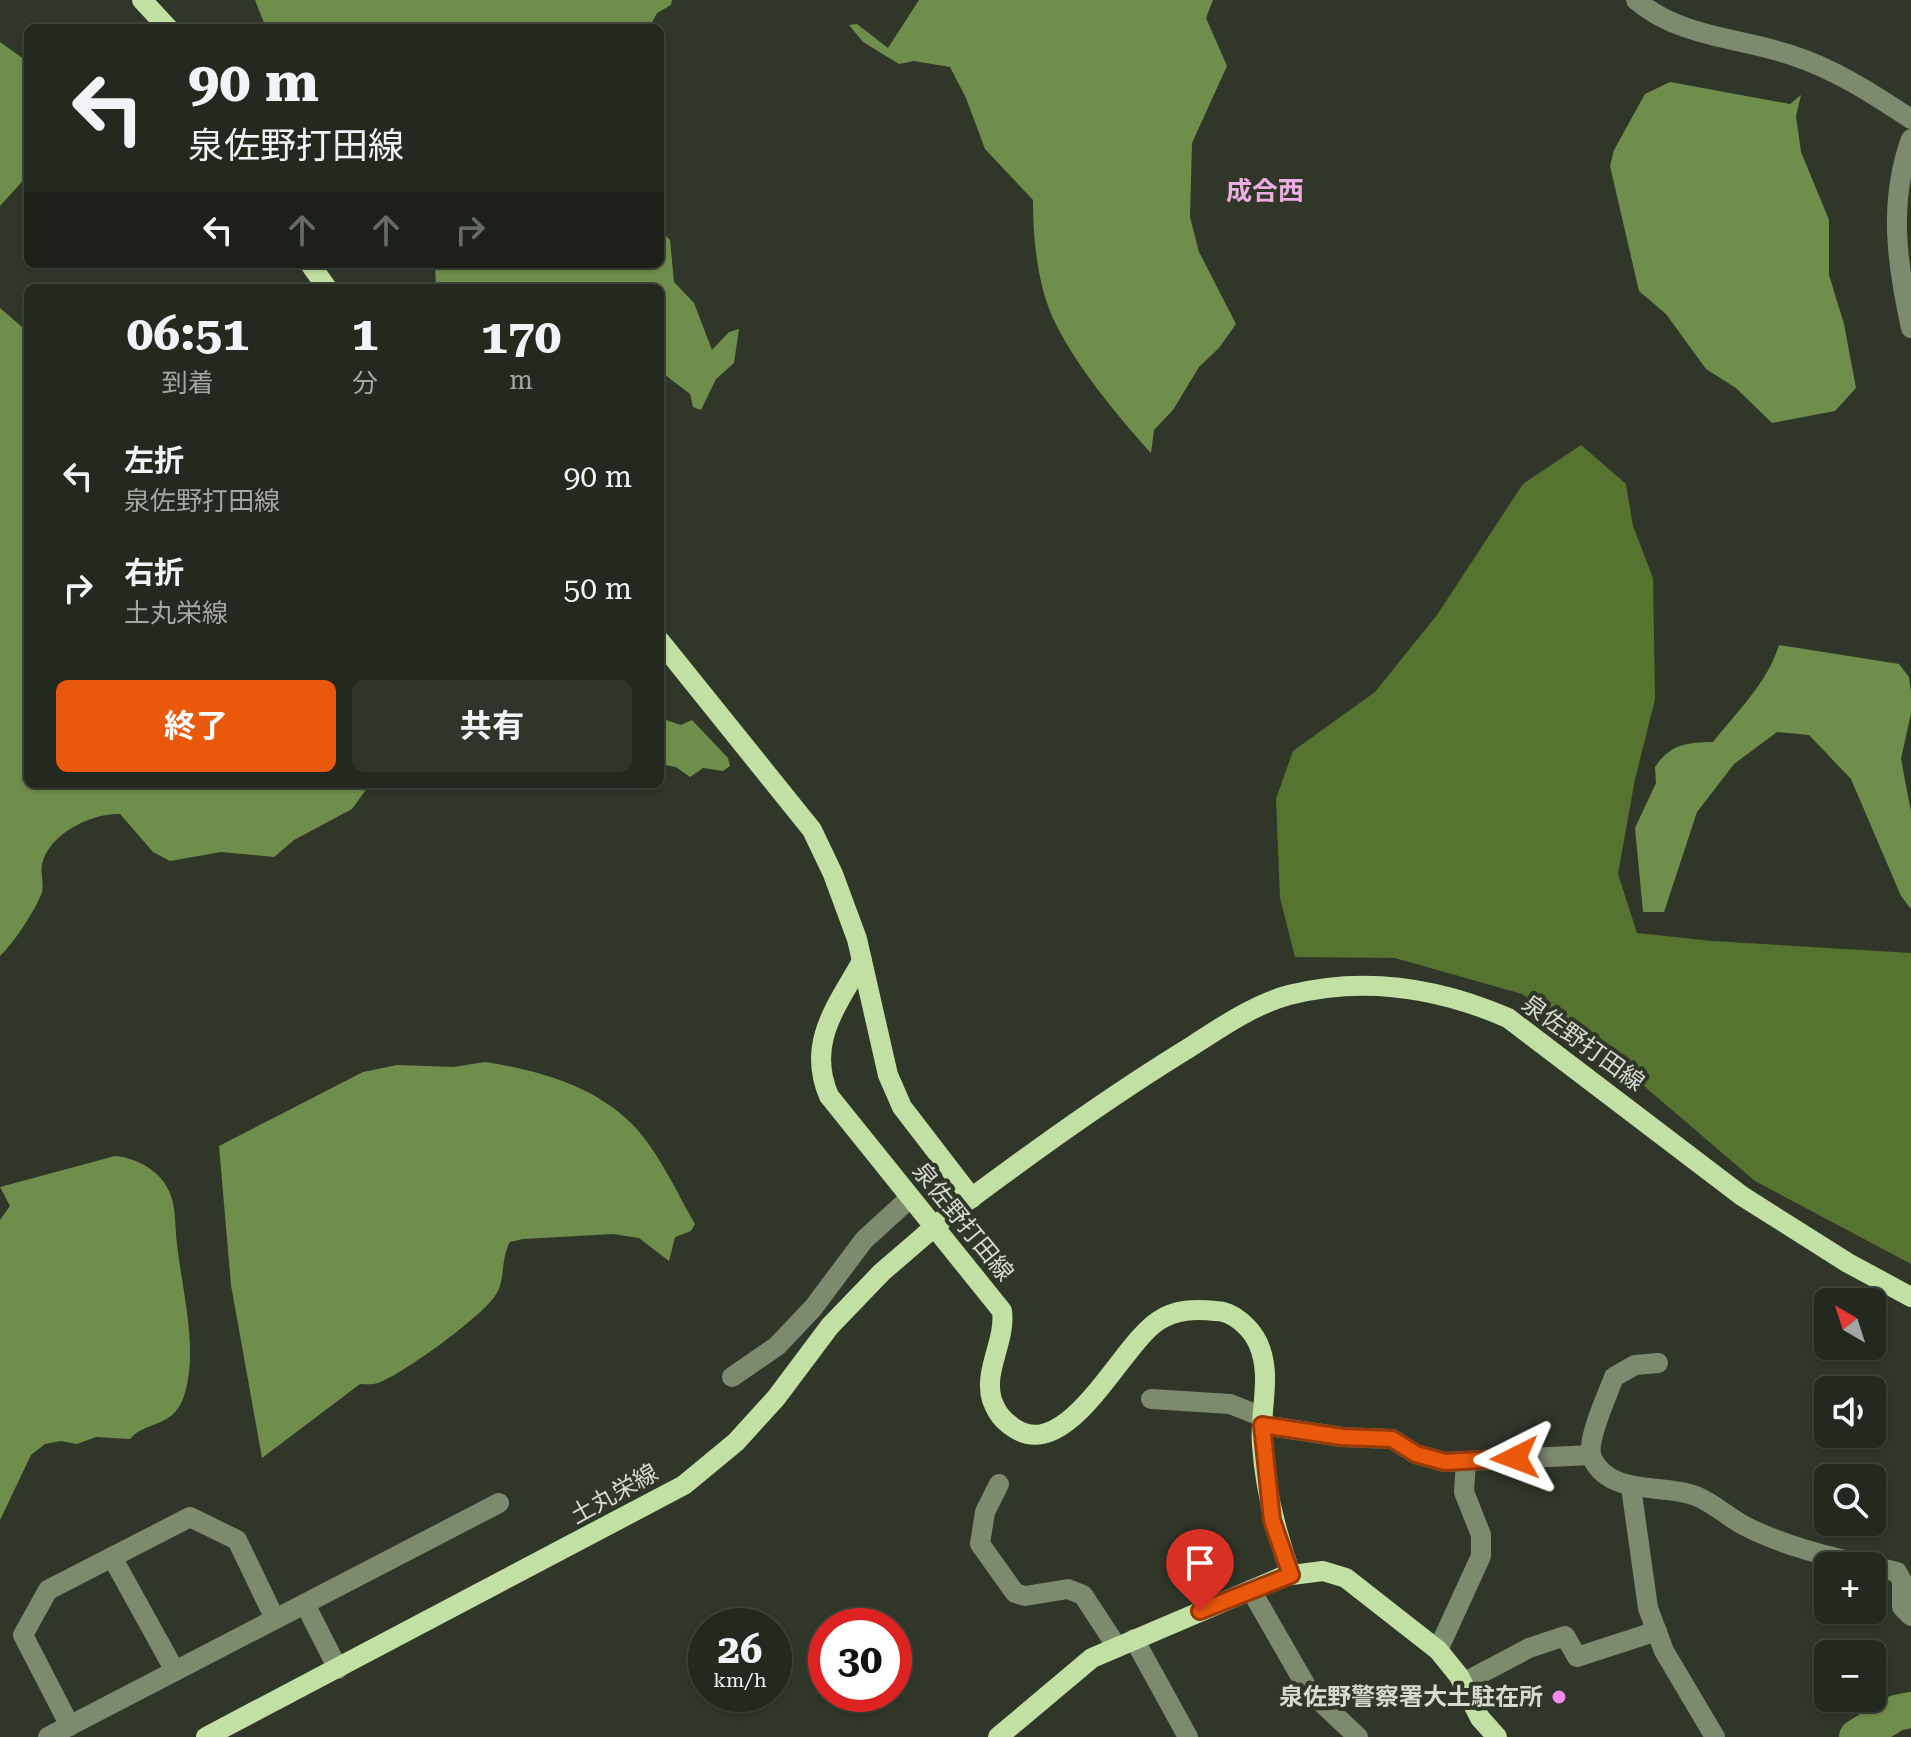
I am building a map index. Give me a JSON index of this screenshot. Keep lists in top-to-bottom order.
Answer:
{
  "streets": {
    "main road": ["泉佐野打田線", "土丸栄線"]
  },
  "crossings": [
    ["泉佐野打田線", "土丸栄線"]
  ],
  "districts": ["成合西"],
  "places": ["泉佐野警察署大土駐在所"],
  "north": "top left",
  "page": {
    "turn": ["90 m", "泉佐野打田線"],
    "eta": [
      "06:51",
      "到着",
      "1",
      "分",
      "170",
      "m"
    ],
    "list": [
      {
        "name": "左折",
        "note": "泉佐野打田線",
        "value": "90 m"
      },
      {
        "name": "右折",
        "note": "土丸栄線",
        "value": "50 m"
      }
    ],
    "buttons": ["終了", "共有"],
    "map_buttons": ["+", "−"],
    "speed": "26 km/h",
    "limit": "30"
  }
}
